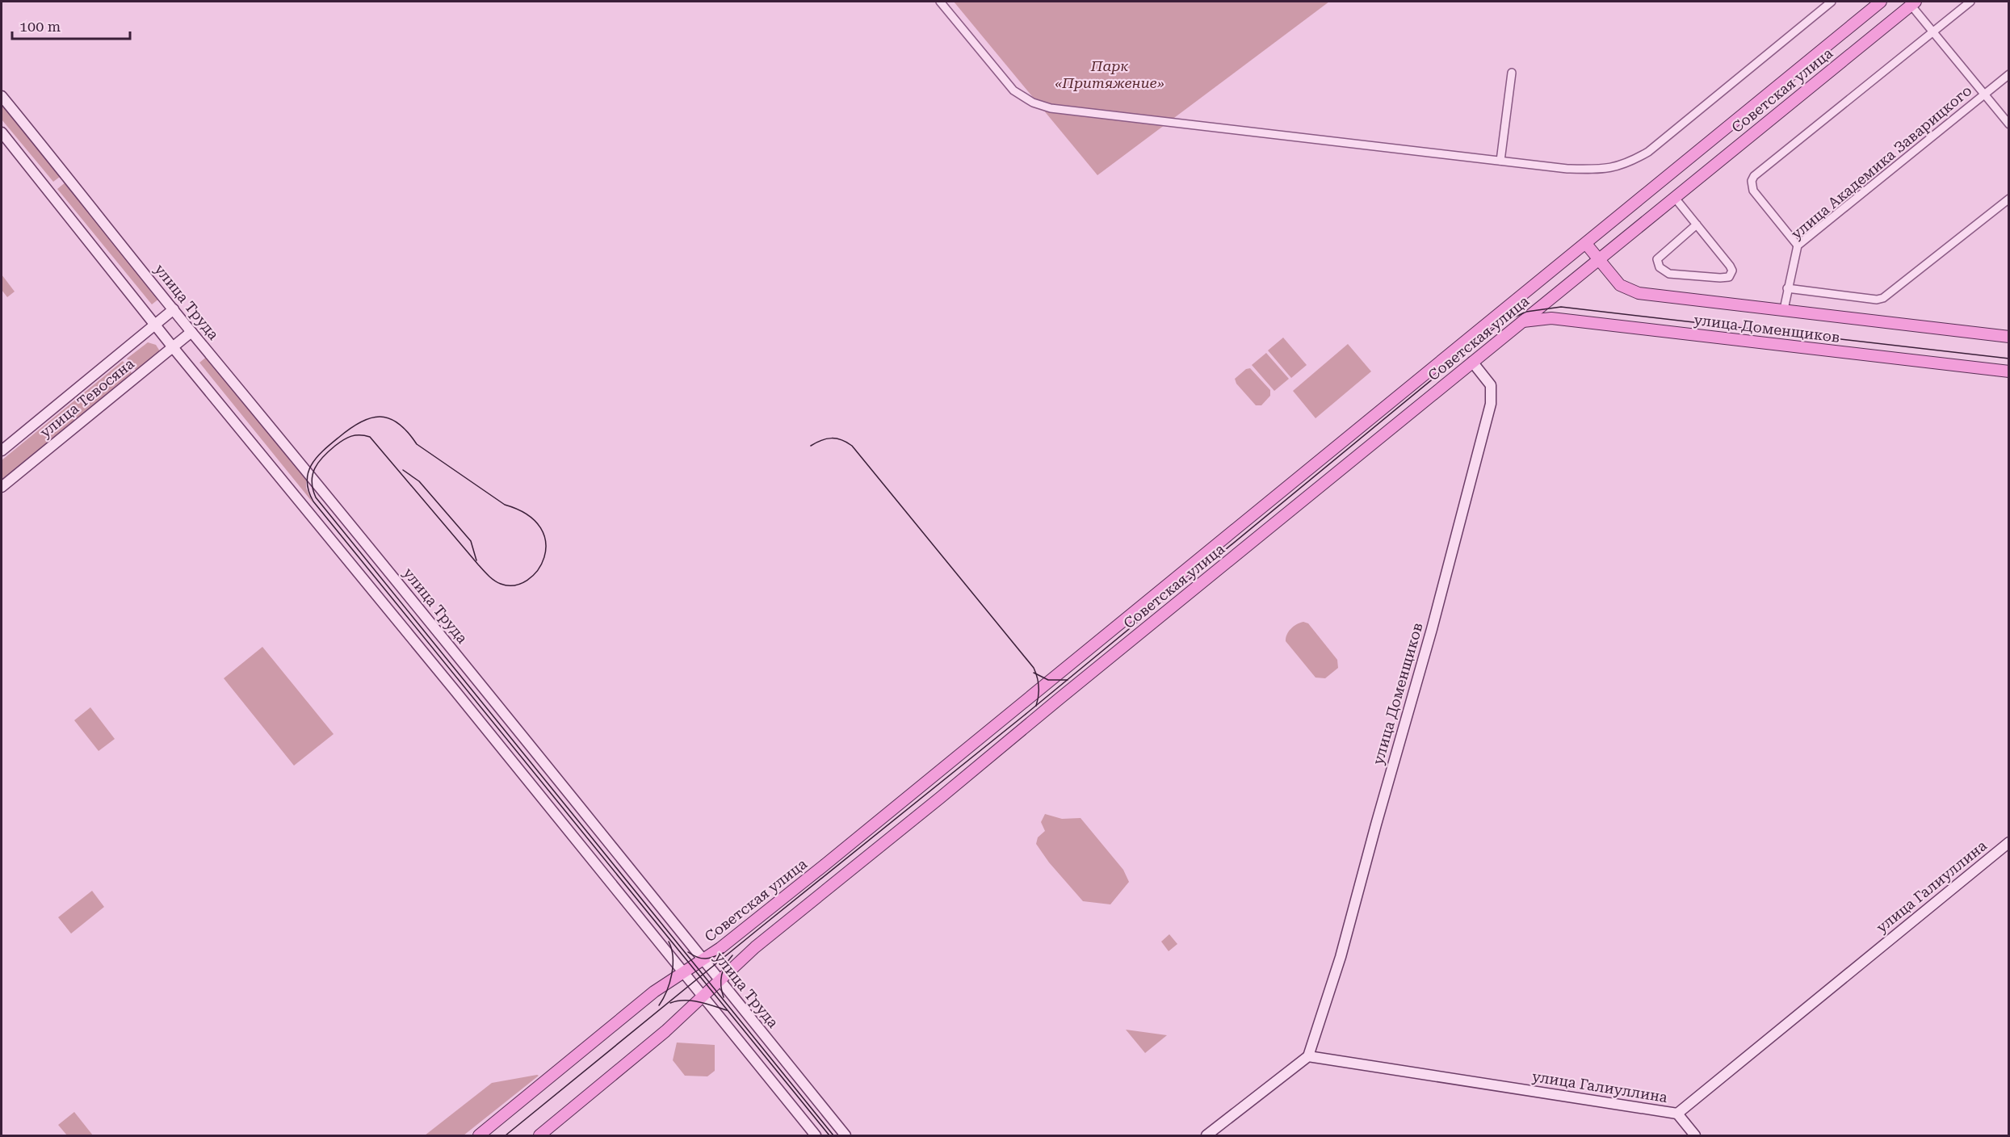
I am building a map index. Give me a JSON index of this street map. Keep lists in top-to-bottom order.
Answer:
{
  "streets": {
    "main road": [
      "Советская улица",
      "улица Труда",
      "улица Доменщиков",
      "улица Тевосяна",
      "улица Галиуллина"
    ],
    "street": ["улица Академика Заварицкого"]
  },
  "crossings": [
    ["Советская улица", "улица Труда"],
    ["Советская улица", "улица Доменщиков"],
    ["улица Академика Заварицкого", "улица Доменщиков"],
    ["улица Труда", "улица Тевосяна"],
    ["улица Доменщиков", "улица Галиуллина"]
  ],
  "parks": ["Парк «Притяжение»"],
  "scale_bar": "100 m"
}
